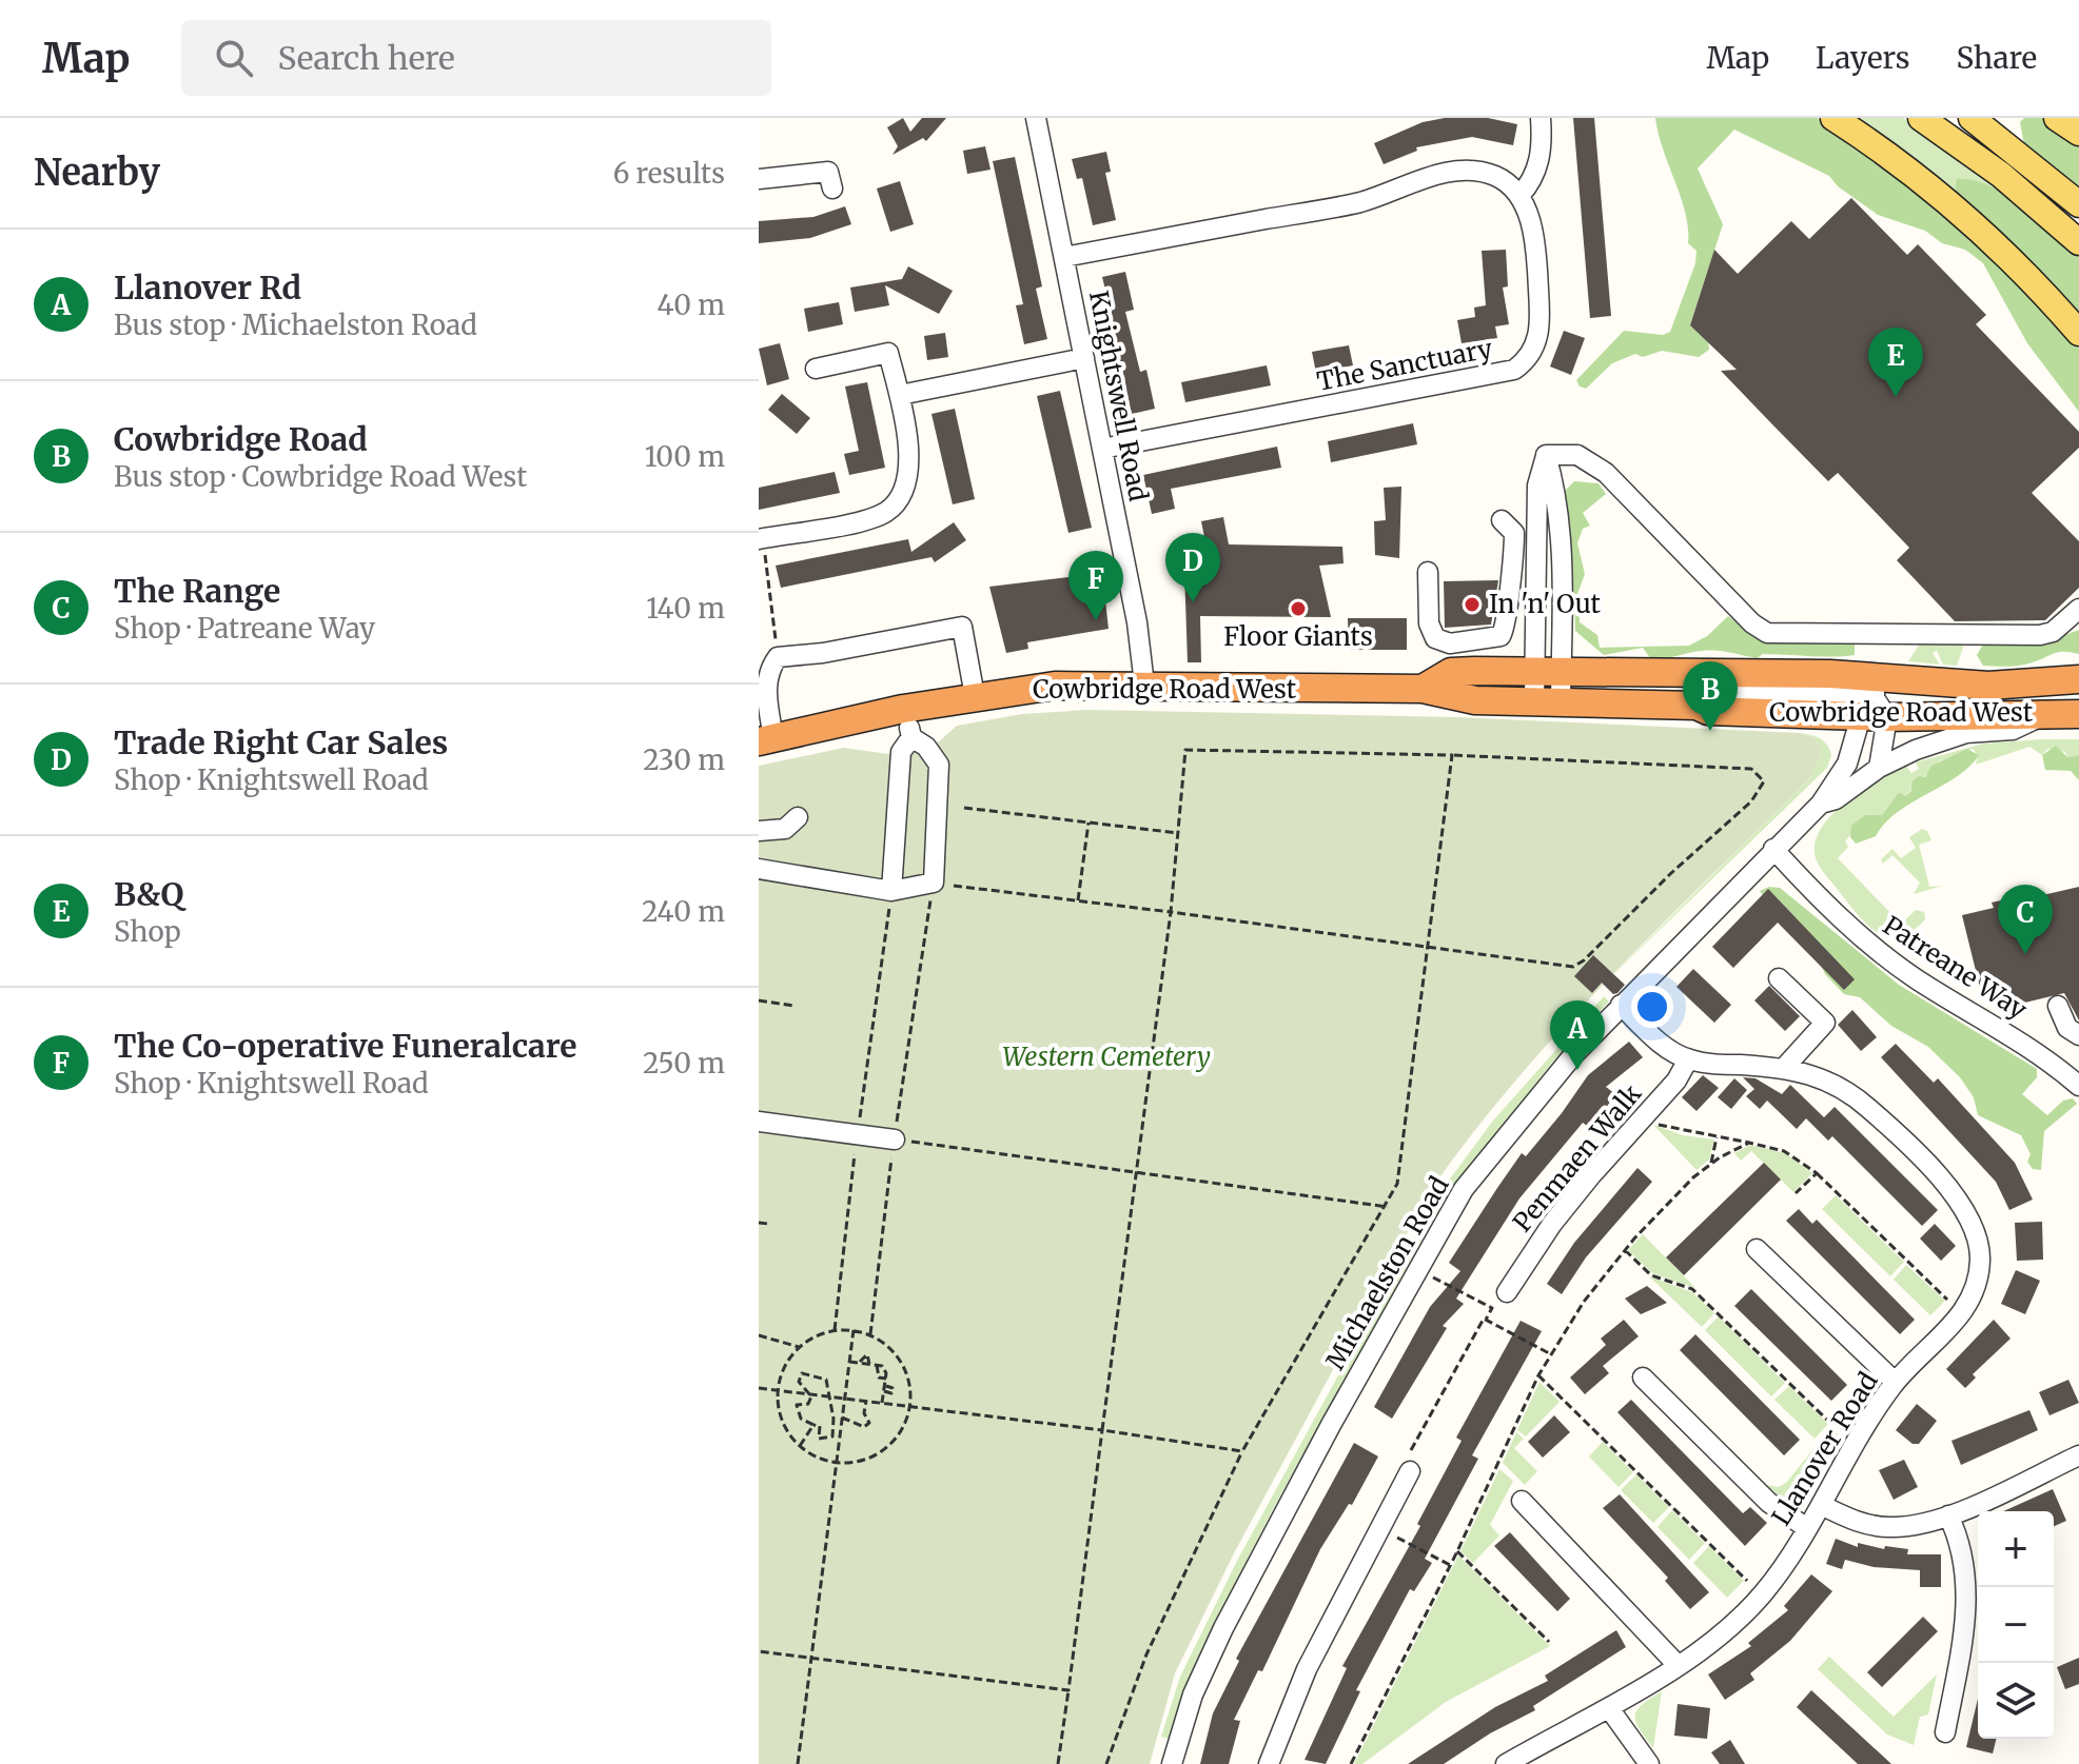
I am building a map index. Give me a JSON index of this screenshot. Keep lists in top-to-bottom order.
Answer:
{
  "streets": {
    "highway": ["Cowbridge Road West"],
    "street": [
      "The Sanctuary",
      "Knightswell Road",
      "Patreane Way",
      "Penmaen Walk",
      "Michaelston Road",
      "Llanover Road"
    ]
  },
  "crossings": [
    ["The Sanctuary", "Knightswell Road"],
    ["Knightswell Road", "Cowbridge Road West"],
    ["Cowbridge Road West", "Michaelston Road"],
    ["Patreane Way", "Michaelston Road"],
    ["Penmaen Walk", "Llanover Road"],
    ["Michaelston Road", "Llanover Road"]
  ],
  "parks": ["Western Cemetery"],
  "places": ["In 'n' Out", "Floor Giants"],
  "page": {
    "header": "Map",
    "search": "Search here",
    "nav": ["Map", "Layers", "Share"],
    "heading": ["Nearby", "6 results"],
    "list": [
      {
        "mark": "A",
        "name": "Llanover Rd",
        "note": "Bus stop · Michaelston Road",
        "value": "40 m"
      },
      {
        "mark": "B",
        "name": "Cowbridge Road",
        "note": "Bus stop · Cowbridge Road West",
        "value": "100 m"
      },
      {
        "mark": "C",
        "name": "The Range",
        "note": "Shop · Patreane Way",
        "value": "140 m"
      },
      {
        "mark": "D",
        "name": "Trade Right Car Sales",
        "note": "Shop · Knightswell Road",
        "value": "230 m"
      },
      {
        "mark": "E",
        "name": "B&Q",
        "note": "Shop",
        "value": "240 m"
      },
      {
        "mark": "F",
        "name": "The Co-operative Funeralcare",
        "note": "Shop · Knightswell Road",
        "value": "250 m"
      }
    ],
    "pins": [
      "E",
      "D",
      "F",
      "B",
      "C",
      "A"
    ],
    "map_buttons": ["+", "−"]
  }
}
